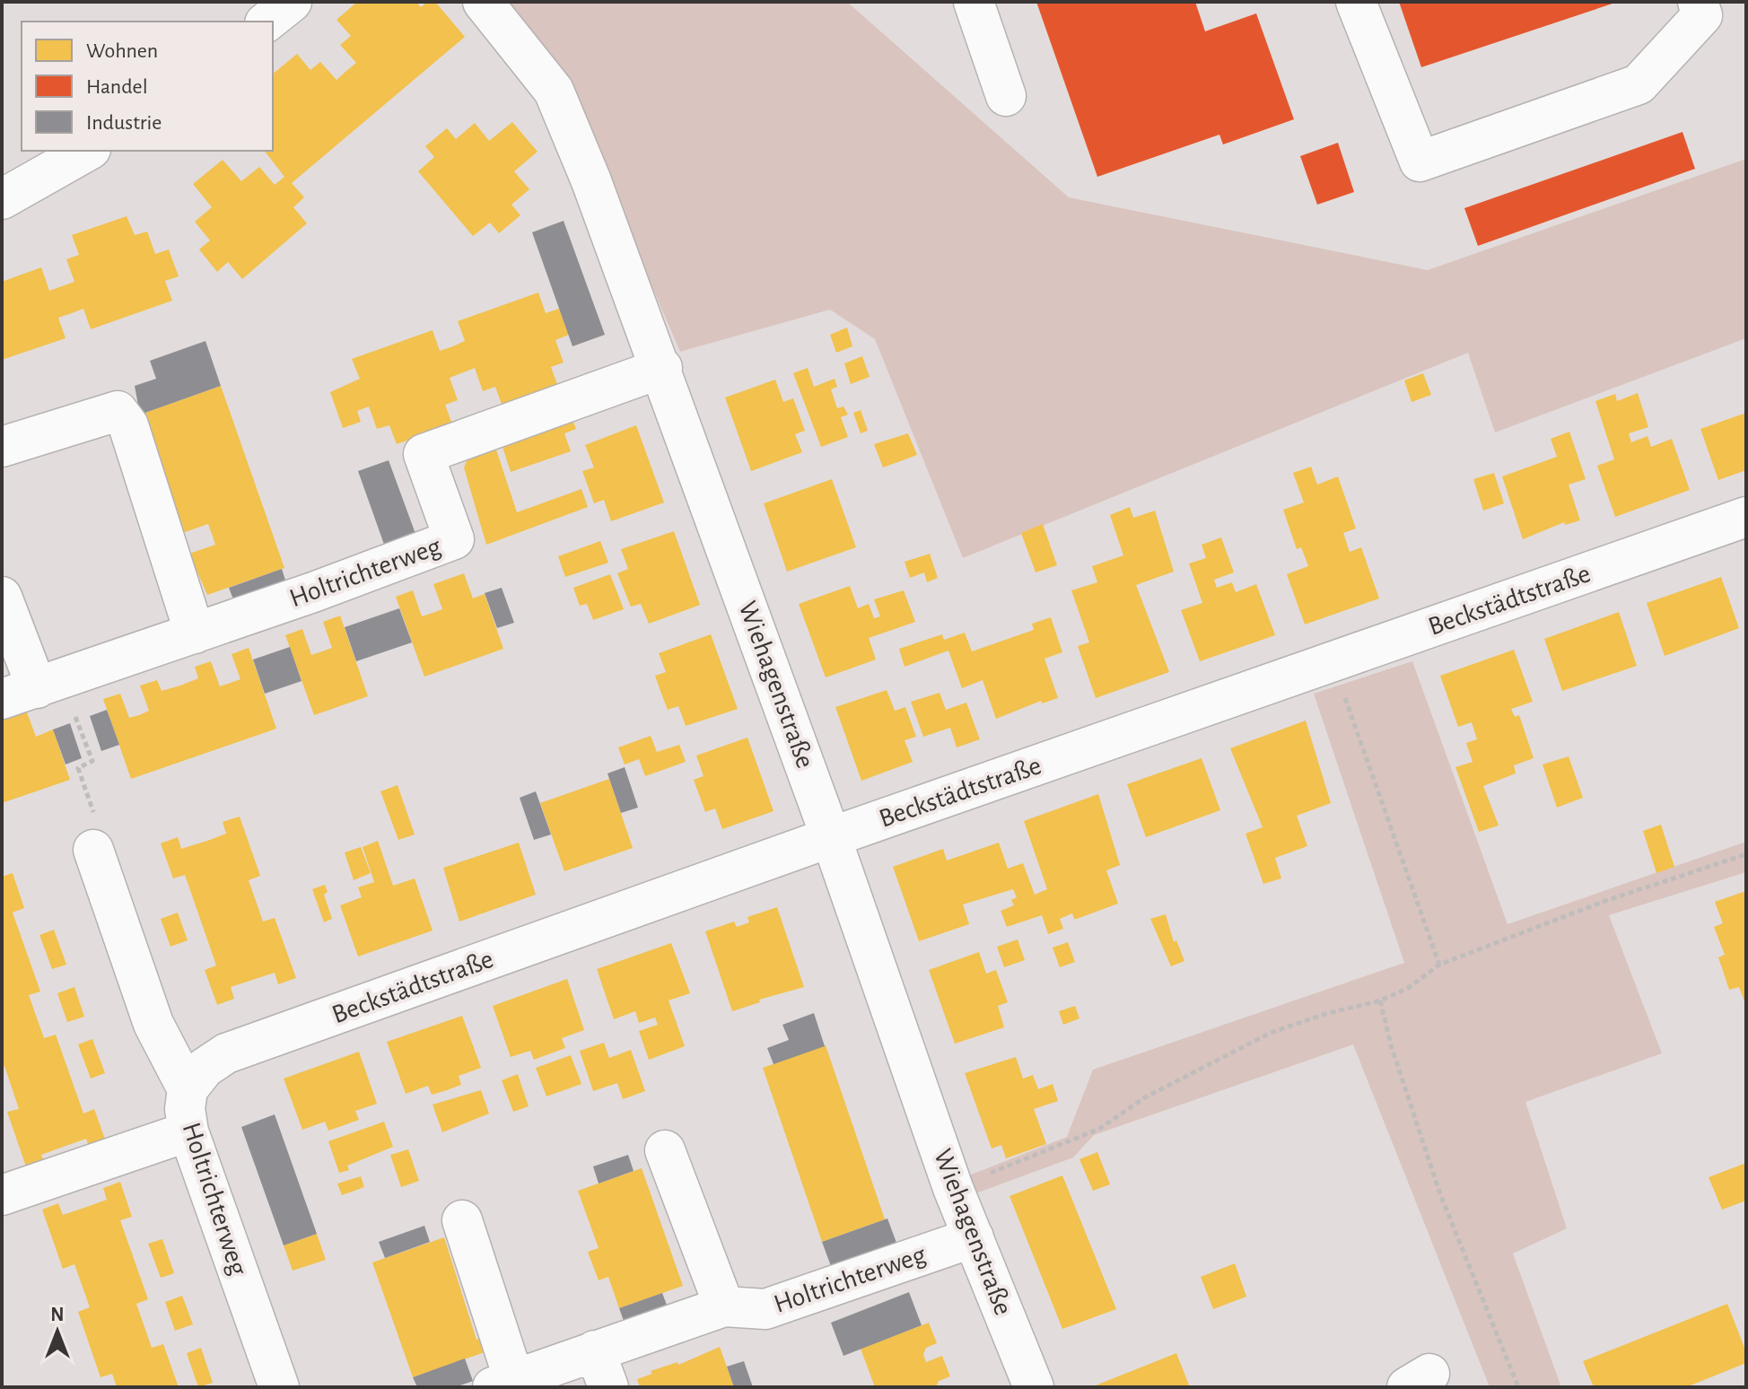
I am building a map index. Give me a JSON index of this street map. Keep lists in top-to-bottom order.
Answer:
{
  "streets": {
    "street": ["Holtrichterweg", "Beckstädtstraße", "Wiehagenstraße"]
  },
  "crossings": [
    ["Holtrichterweg", "Beckstädtstraße"],
    ["Holtrichterweg", "Wiehagenstraße"],
    ["Beckstädtstraße", "Wiehagenstraße"]
  ],
  "legend": ["Wohnen", "Handel", "Industrie"],
  "north": "top"
}
